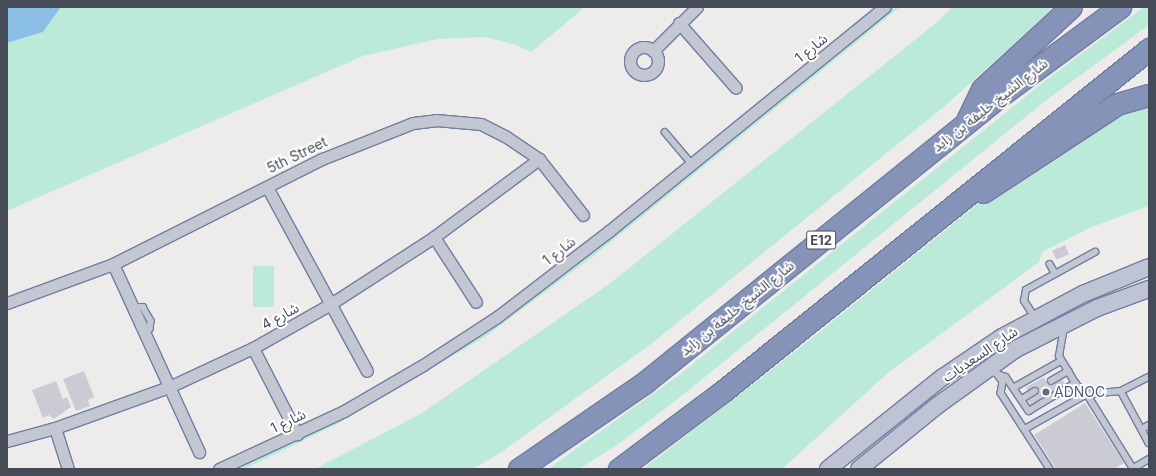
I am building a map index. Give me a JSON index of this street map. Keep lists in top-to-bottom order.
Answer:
{
  "streets": {
    "highway": ["شارع الشيخ خليفة بن زايد", "E12"],
    "street": [
      "شارع 1",
      "5th Street",
      "شارع 4",
      "شارع السعديات"
    ]
  },
  "crossings": [
    ["5th Street", "شارع 4"]
  ],
  "places": ["ADNOC"]
}
